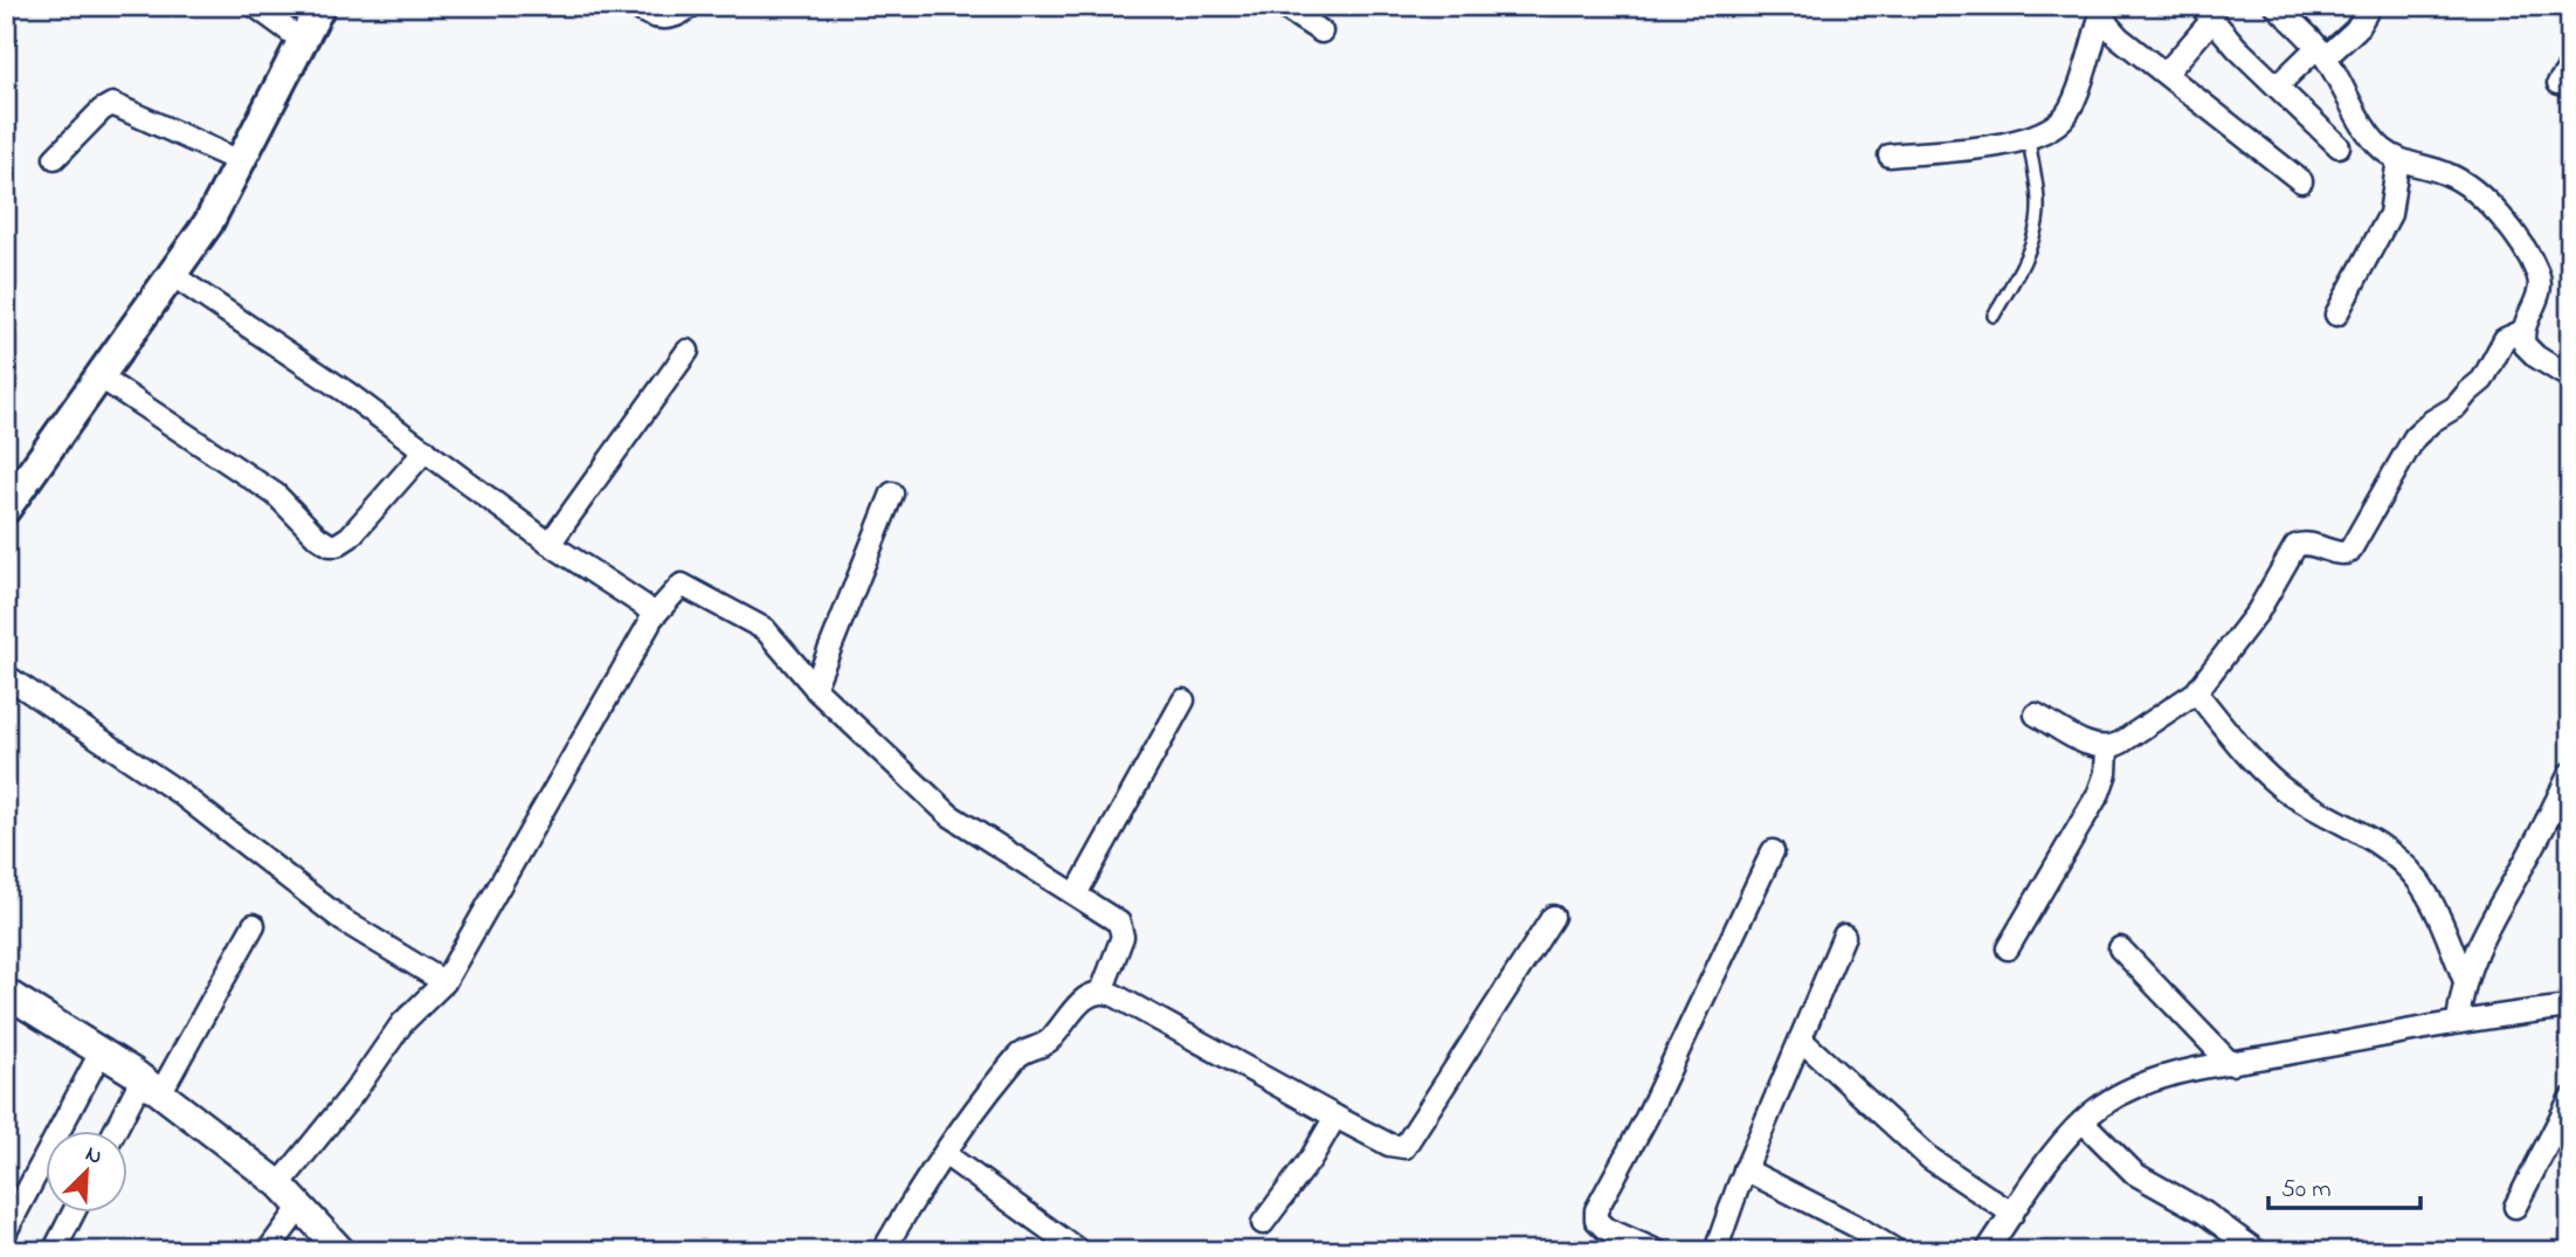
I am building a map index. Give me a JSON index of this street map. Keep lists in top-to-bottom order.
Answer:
{
  "scale_bar": "50 m",
  "north": "top right"
}
